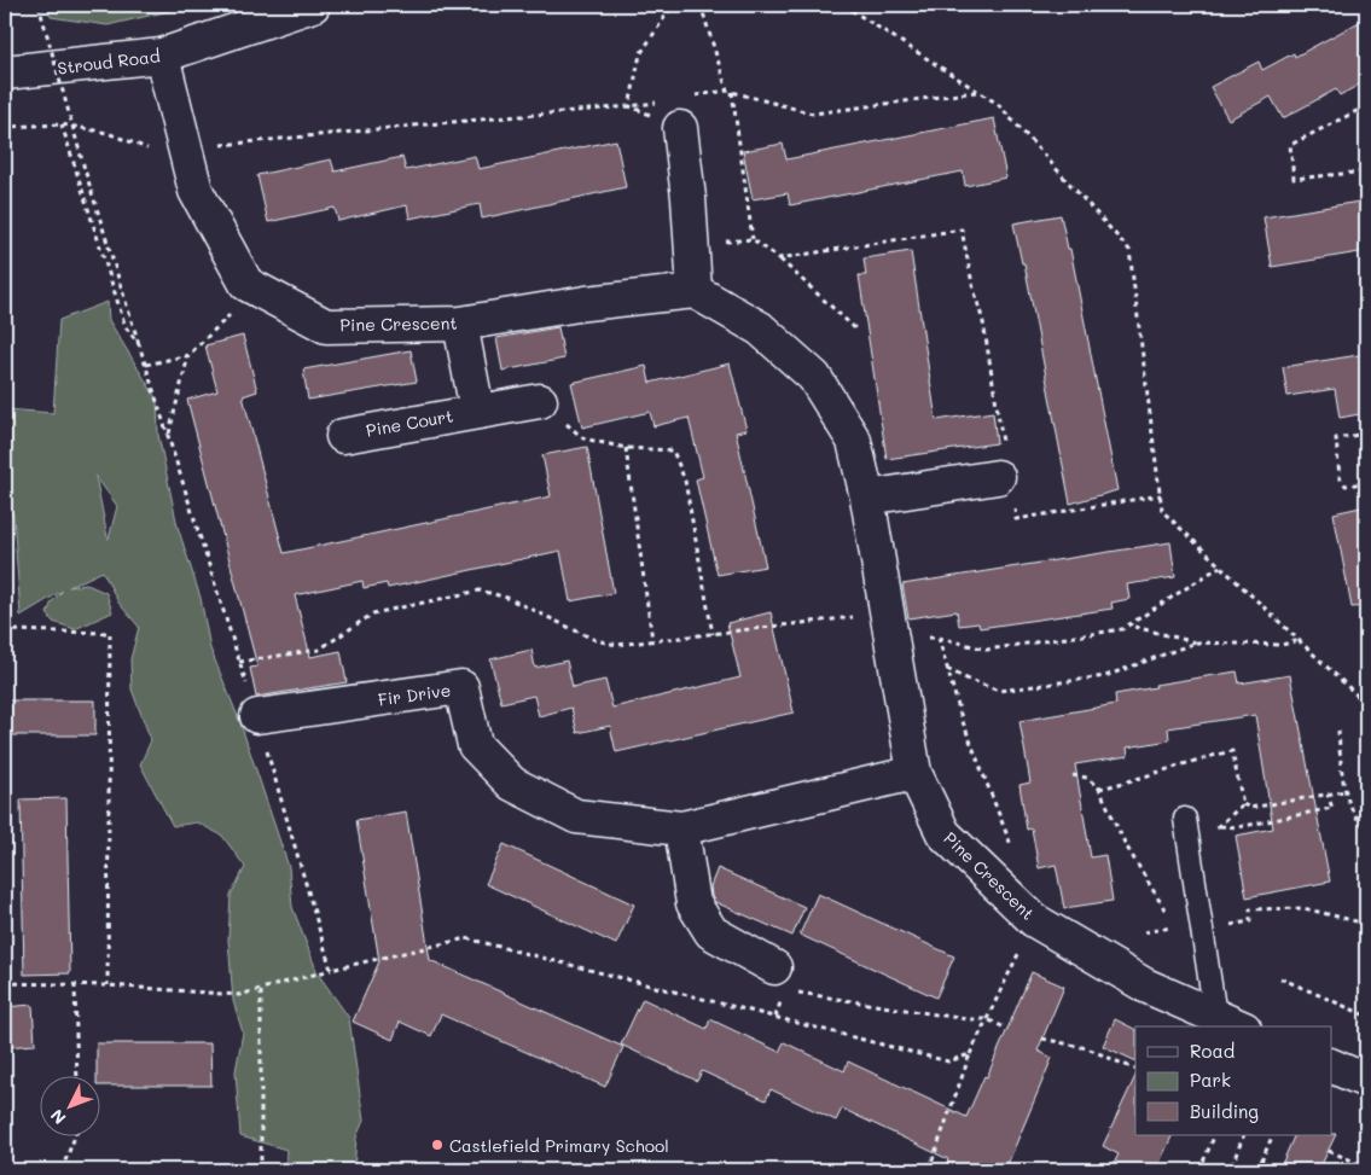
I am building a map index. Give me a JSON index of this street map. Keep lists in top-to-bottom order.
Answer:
{
  "streets": {
    "street": [
      "Stroud Road",
      "Pine Crescent",
      "Pine Court",
      "Fir Drive"
    ]
  },
  "crossings": [
    ["Stroud Road", "Pine Crescent"],
    ["Pine Crescent", "Pine Court"],
    ["Pine Crescent", "Fir Drive"]
  ],
  "places": ["Castlefield Primary School"],
  "legend": ["Road", "Park", "Building"],
  "north": "bottom left"
}
